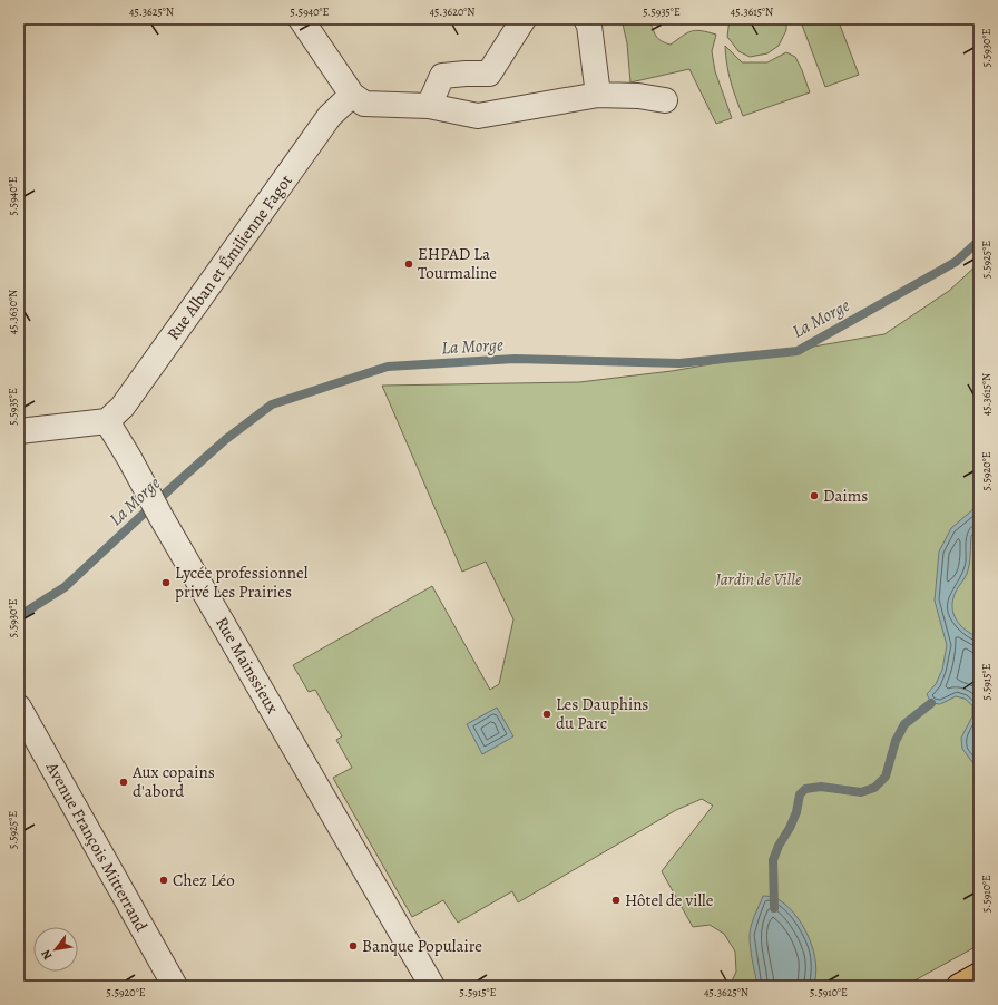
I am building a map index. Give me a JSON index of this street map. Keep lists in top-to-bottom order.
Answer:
{
  "streets": {
    "street": ["Rue Alban et Émilienne Fagot", "Rue Mainssieux", "Avenue François Mitterrand"]
  },
  "crossings": [
    ["Rue Alban et Émilienne Fagot", "Rue Mainssieux"]
  ],
  "water": ["La Morge"],
  "parks": ["Jardin de Ville"],
  "places": [
    "EHPAD La Tourmaline",
    "Daims",
    "Lycée professionnel privé Les Prairies",
    "Les Dauphins du Parc",
    "Aux copains d'abord",
    "Chez Léo",
    "Hôtel de ville",
    "Banque Populaire"
  ],
  "north": "bottom left",
  "coordinates": [
    "45.3625°N",
    "5.5940°E",
    "45.3620°N",
    "5.5935°E",
    "45.3615°N",
    "5.5930°E",
    "5.5925°E",
    "45.3630°N",
    "5.5920°E",
    "5.5915°E",
    "5.5910°E"
  ]
}
